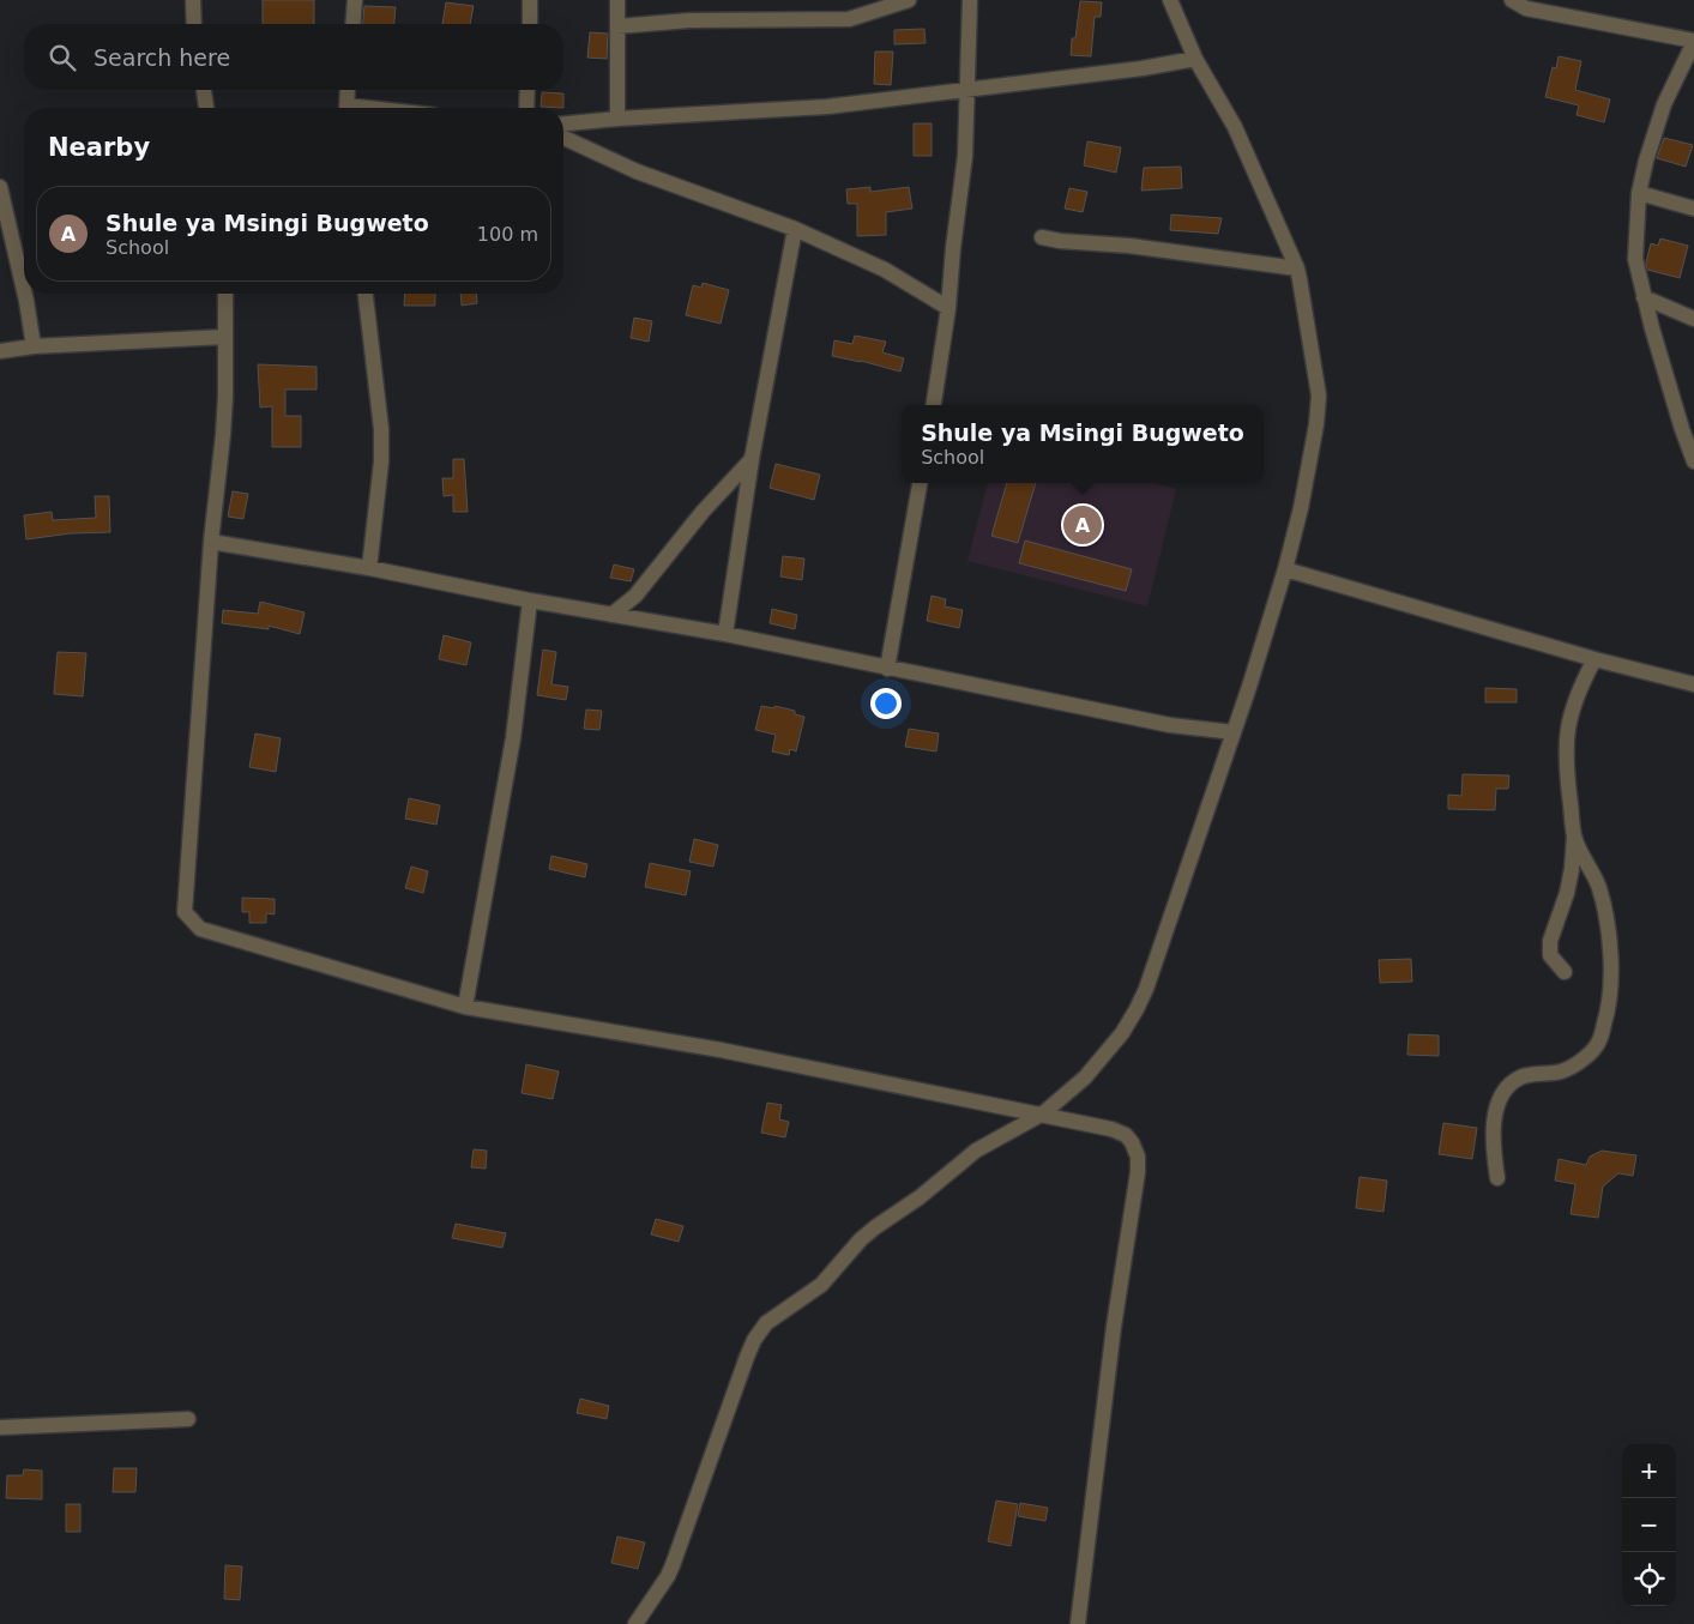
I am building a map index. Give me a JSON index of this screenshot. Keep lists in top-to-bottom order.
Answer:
{
  "page": {
    "search": "Search here",
    "heading": "Nearby",
    "list": [
      {
        "mark": "A",
        "name": "Shule ya Msingi Bugweto",
        "note": "School",
        "value": "100 m"
      }
    ],
    "popup": ["Shule ya Msingi Bugweto", "School"],
    "pins": "A",
    "map_buttons": ["+", "−"]
  }
}
